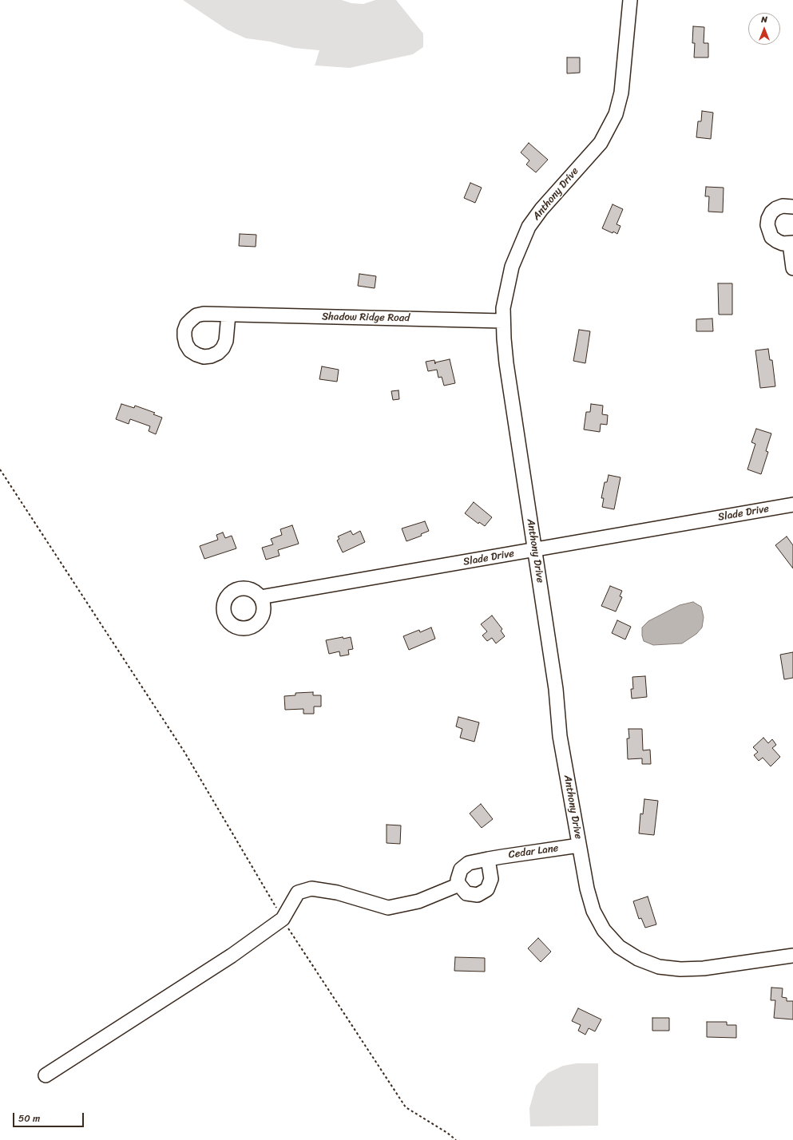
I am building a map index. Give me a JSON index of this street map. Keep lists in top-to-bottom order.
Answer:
{
  "streets": {
    "street": [
      "Anthony Drive",
      "Shadow Ridge Road",
      "Slade Drive",
      "Cedar Lane"
    ]
  },
  "crossings": [
    ["Anthony Drive", "Shadow Ridge Road"],
    ["Anthony Drive", "Slade Drive"],
    ["Anthony Drive", "Cedar Lane"]
  ],
  "scale_bar": "50 m",
  "north": "top"
}
